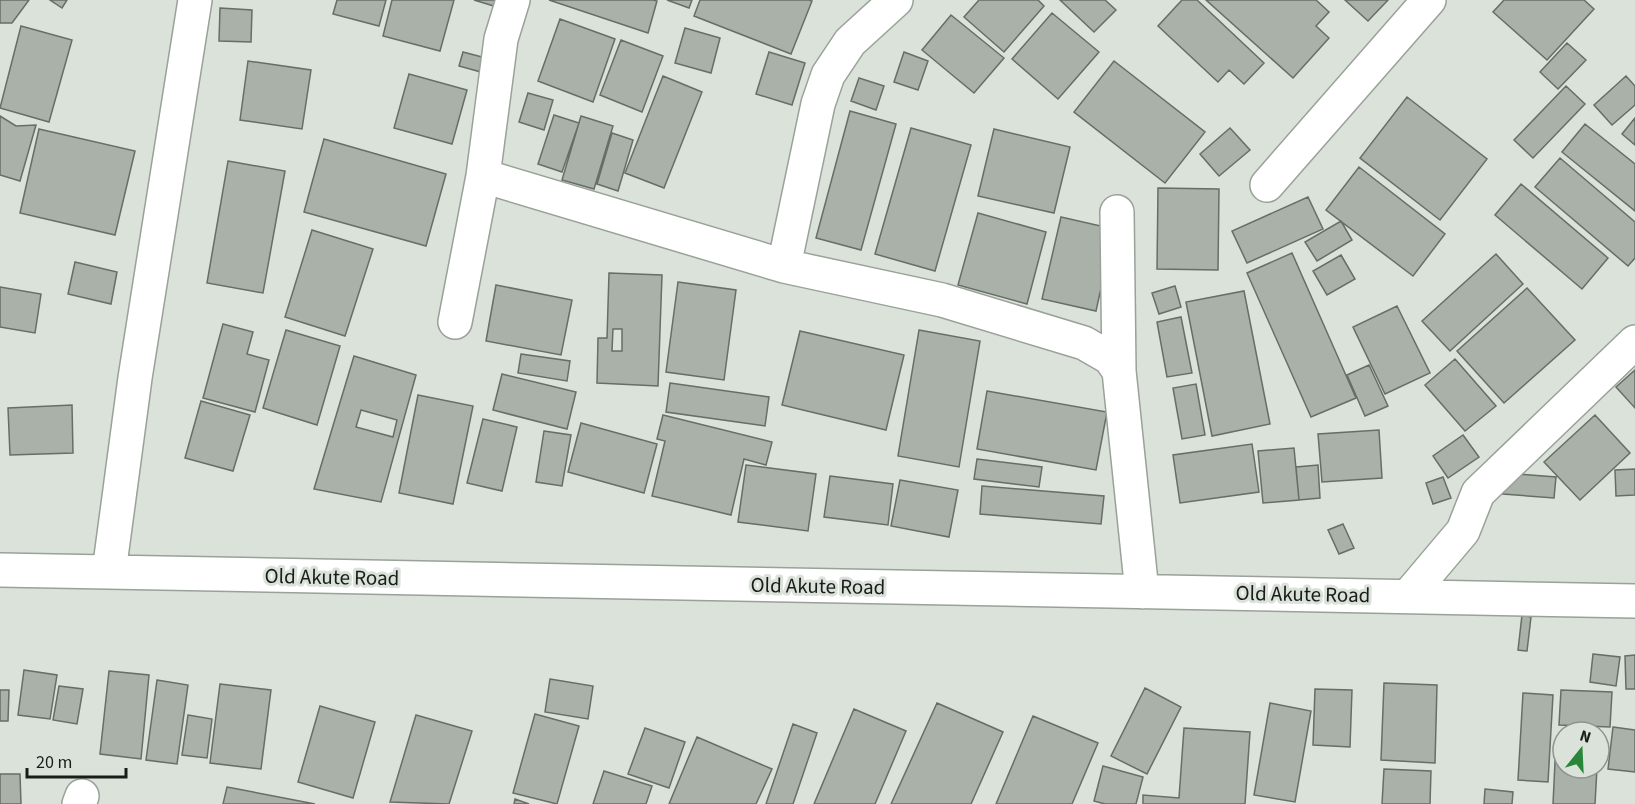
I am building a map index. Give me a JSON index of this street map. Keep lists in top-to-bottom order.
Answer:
{
  "streets": {
    "street": ["Old Akute Road"]
  },
  "scale_bar": "20 m",
  "north": "top"
}
